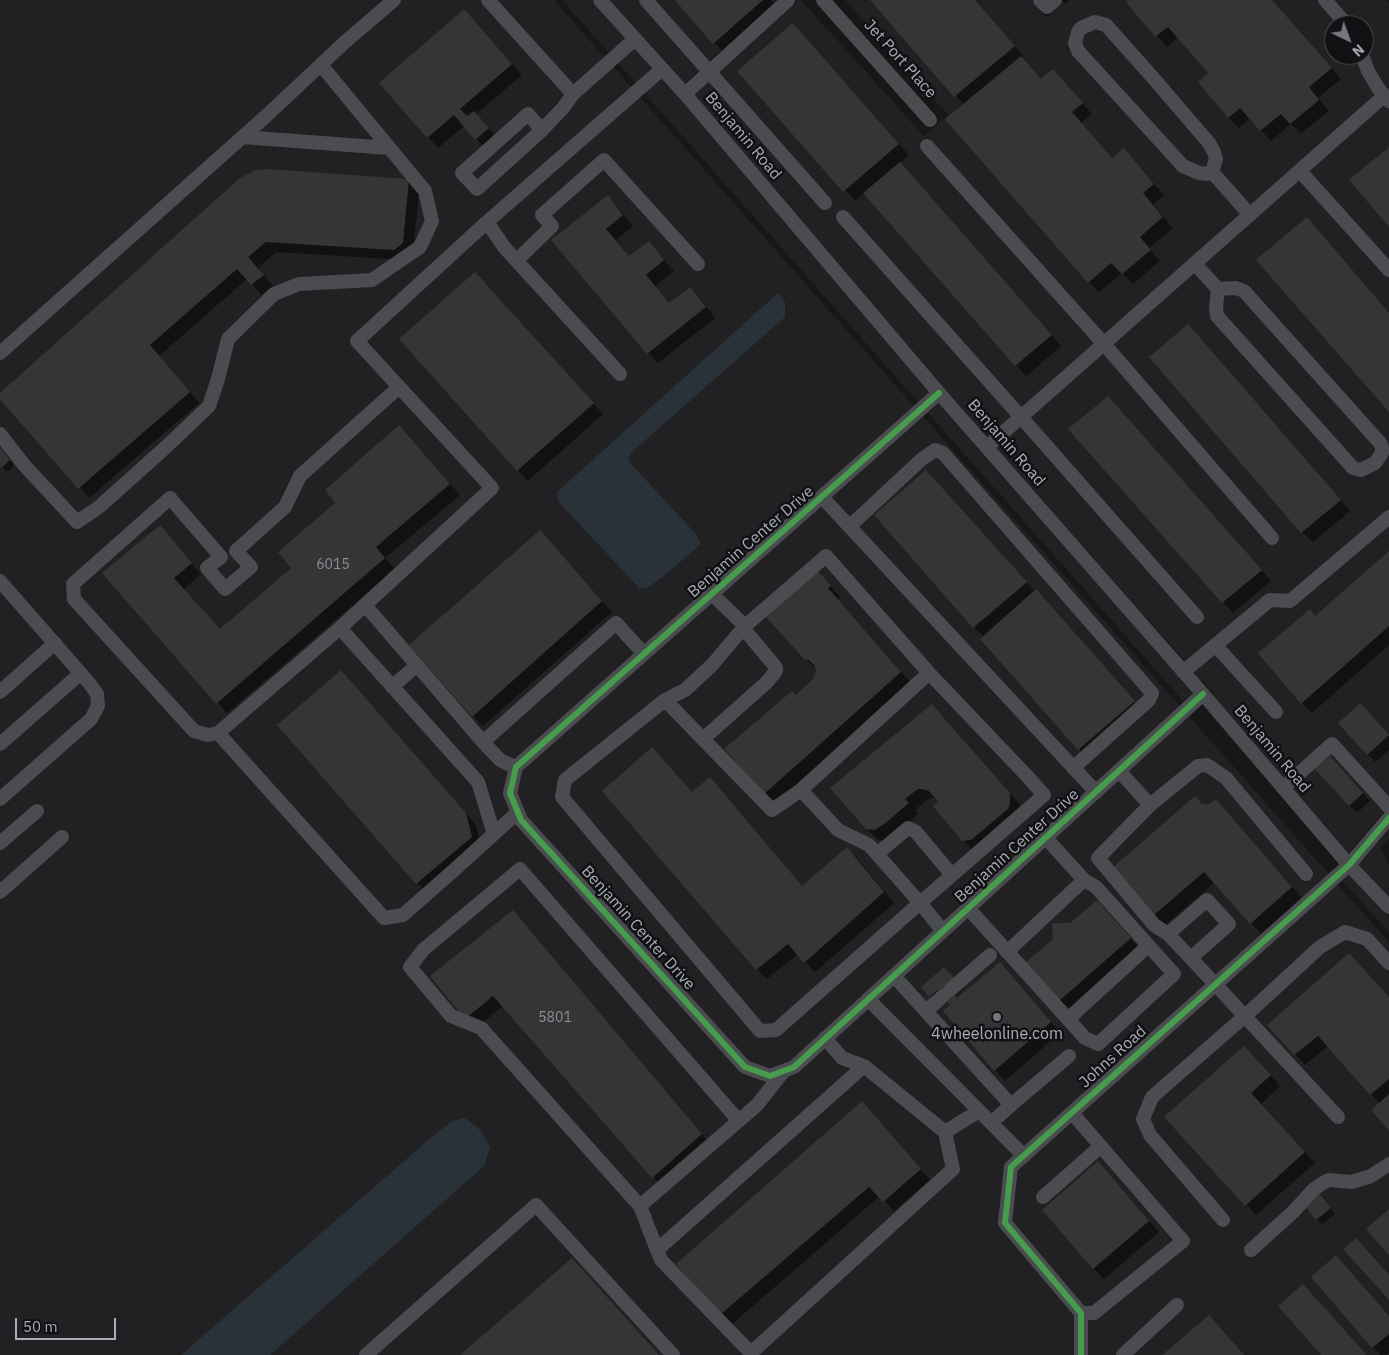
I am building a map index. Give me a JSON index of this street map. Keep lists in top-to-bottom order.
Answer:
{
  "streets": {
    "street": [
      "Jet Port Place",
      "Benjamin Road",
      "Benjamin Center Drive",
      "Johns Road"
    ]
  },
  "crossings": [
    ["Benjamin Road", "Benjamin Center Drive"],
    ["Benjamin Road", "Johns Road"]
  ],
  "places": ["4wheelonline.com"],
  "house_numbers": ["6015", "5801"],
  "scale_bar": "50 m",
  "north": "bottom right"
}
